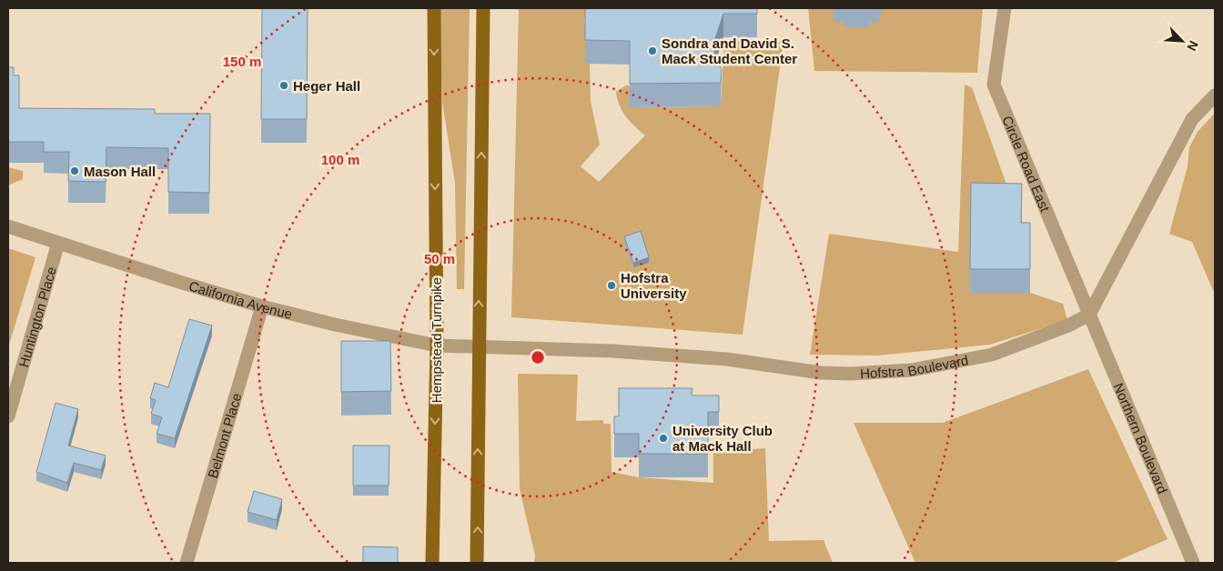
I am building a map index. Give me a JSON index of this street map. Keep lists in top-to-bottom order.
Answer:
{
  "streets": {
    "main road": ["Hempstead Turnpike"],
    "street": [
      "Circle Road East",
      "California Avenue",
      "Huntington Place",
      "Hofstra Boulevard",
      "Belmont Place",
      "Northern Boulevard"
    ]
  },
  "crossings": [
    ["Circle Road East", "Hofstra Boulevard"],
    ["Circle Road East", "Northern Boulevard"],
    ["California Avenue", "Huntington Place"],
    ["California Avenue", "Hempstead Turnpike"],
    ["California Avenue", "Hofstra Boulevard"],
    ["California Avenue", "Belmont Place"],
    ["Hofstra Boulevard", "Northern Boulevard"]
  ],
  "places": [
    "Sondra and David S. Mack Student Center",
    "Heger Hall",
    "Mason Hall",
    "Hofstra University",
    "University Club at Mack Hall"
  ],
  "north": "bottom right",
  "rings": ["150 m", "100 m", "50 m"]
}
